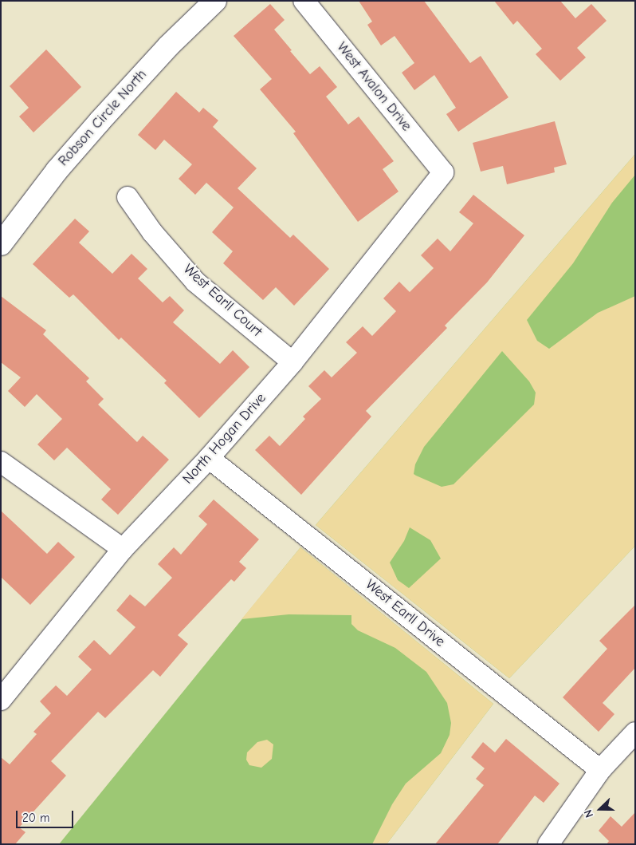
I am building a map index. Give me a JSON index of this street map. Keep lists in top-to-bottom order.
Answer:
{
  "streets": {
    "street": [
      "West Avalon Drive",
      "Robson Circle North",
      "West Earll Court",
      "North Hogan Drive",
      "West Earll Drive"
    ]
  },
  "crossings": [
    ["West Avalon Drive", "North Hogan Drive"],
    ["West Earll Court", "North Hogan Drive"],
    ["North Hogan Drive", "West Earll Drive"]
  ],
  "scale_bar": "20 m",
  "north": "left"
}
